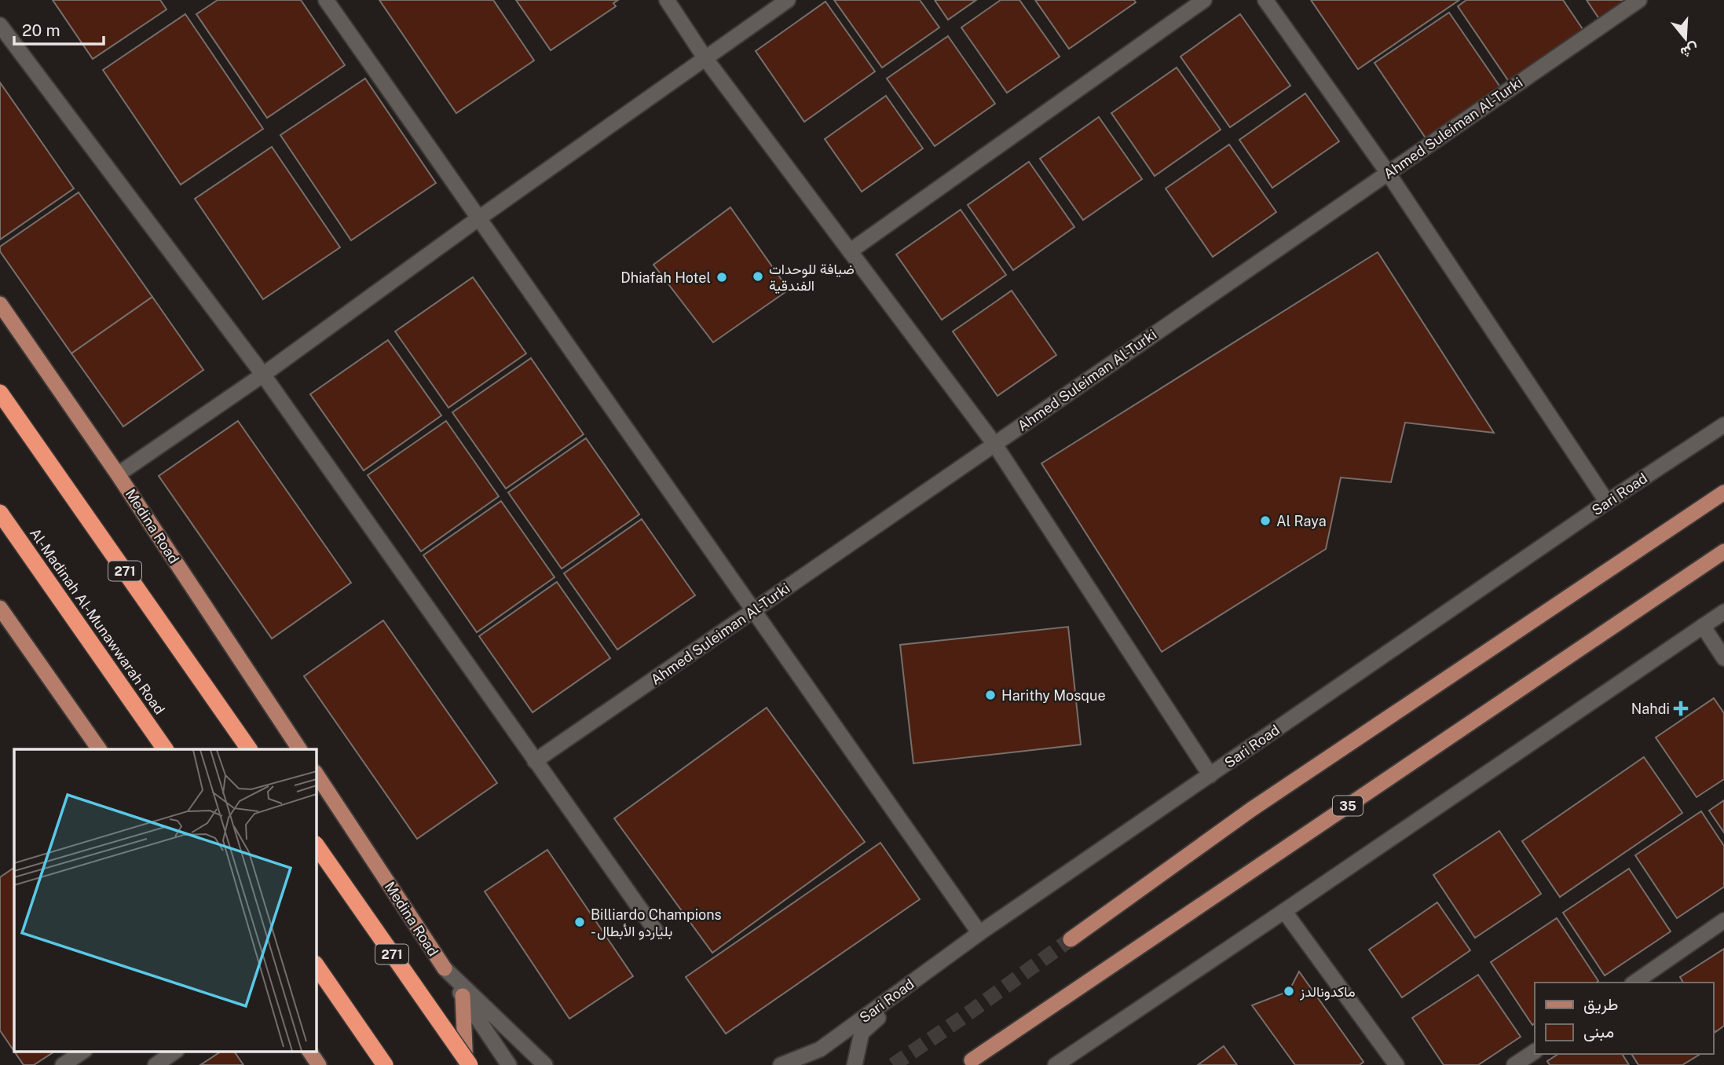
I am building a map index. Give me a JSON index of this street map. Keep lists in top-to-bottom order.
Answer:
{
  "streets": {
    "highway": ["271", "Al-Madinah Al-Munawwarah Road"],
    "main road": ["Medina Road", "35"],
    "street": ["Ahmed Suleiman Al-Turki", "Sari Road"]
  },
  "places": {
    "other": [
      "ضيافة للوحدات الفندقية",
      "Dhiafah Hotel",
      "Al Raya",
      "Harithy Mosque",
      "Billiardo Champions - بلياردو الأبطال",
      "ماكدونالدز"
    ],
    "health": ["Nahdi"]
  },
  "legend": ["طريق", "مبنى"],
  "scale_bar": "20 m",
  "north": "bottom"
}
